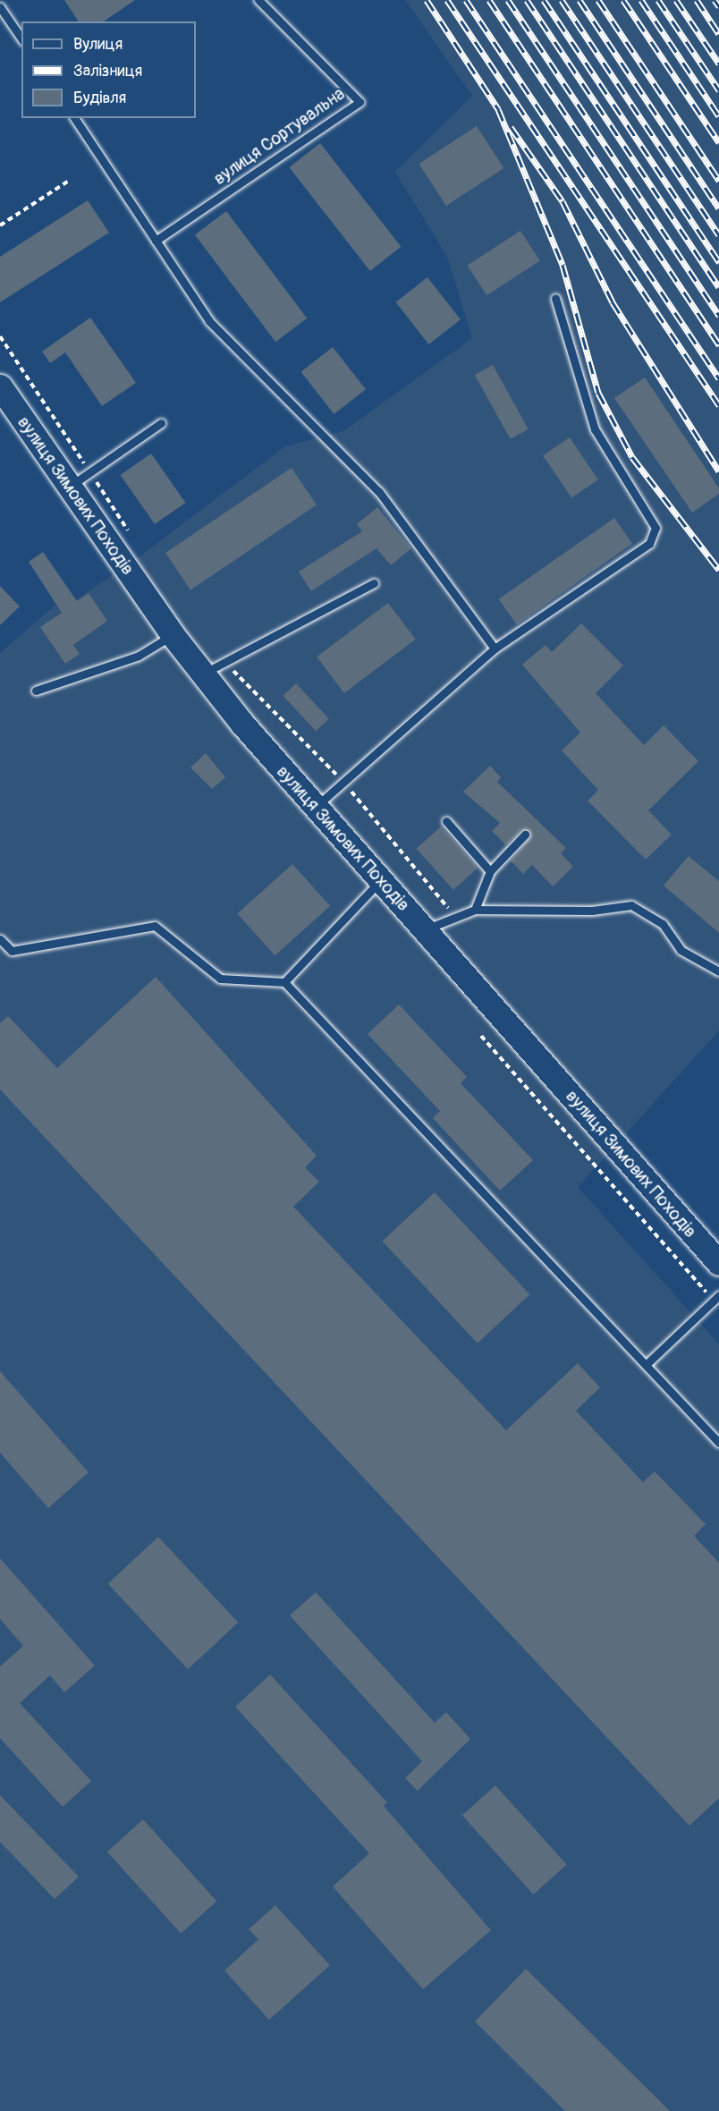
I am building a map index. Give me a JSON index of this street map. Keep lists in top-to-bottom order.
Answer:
{
  "streets": {
    "main road": ["вулиця Зимових Походів"],
    "lane": ["вулиця Сортувальна"]
  },
  "legend": ["Вулиця", "Залізниця", "Будівля"]
}
